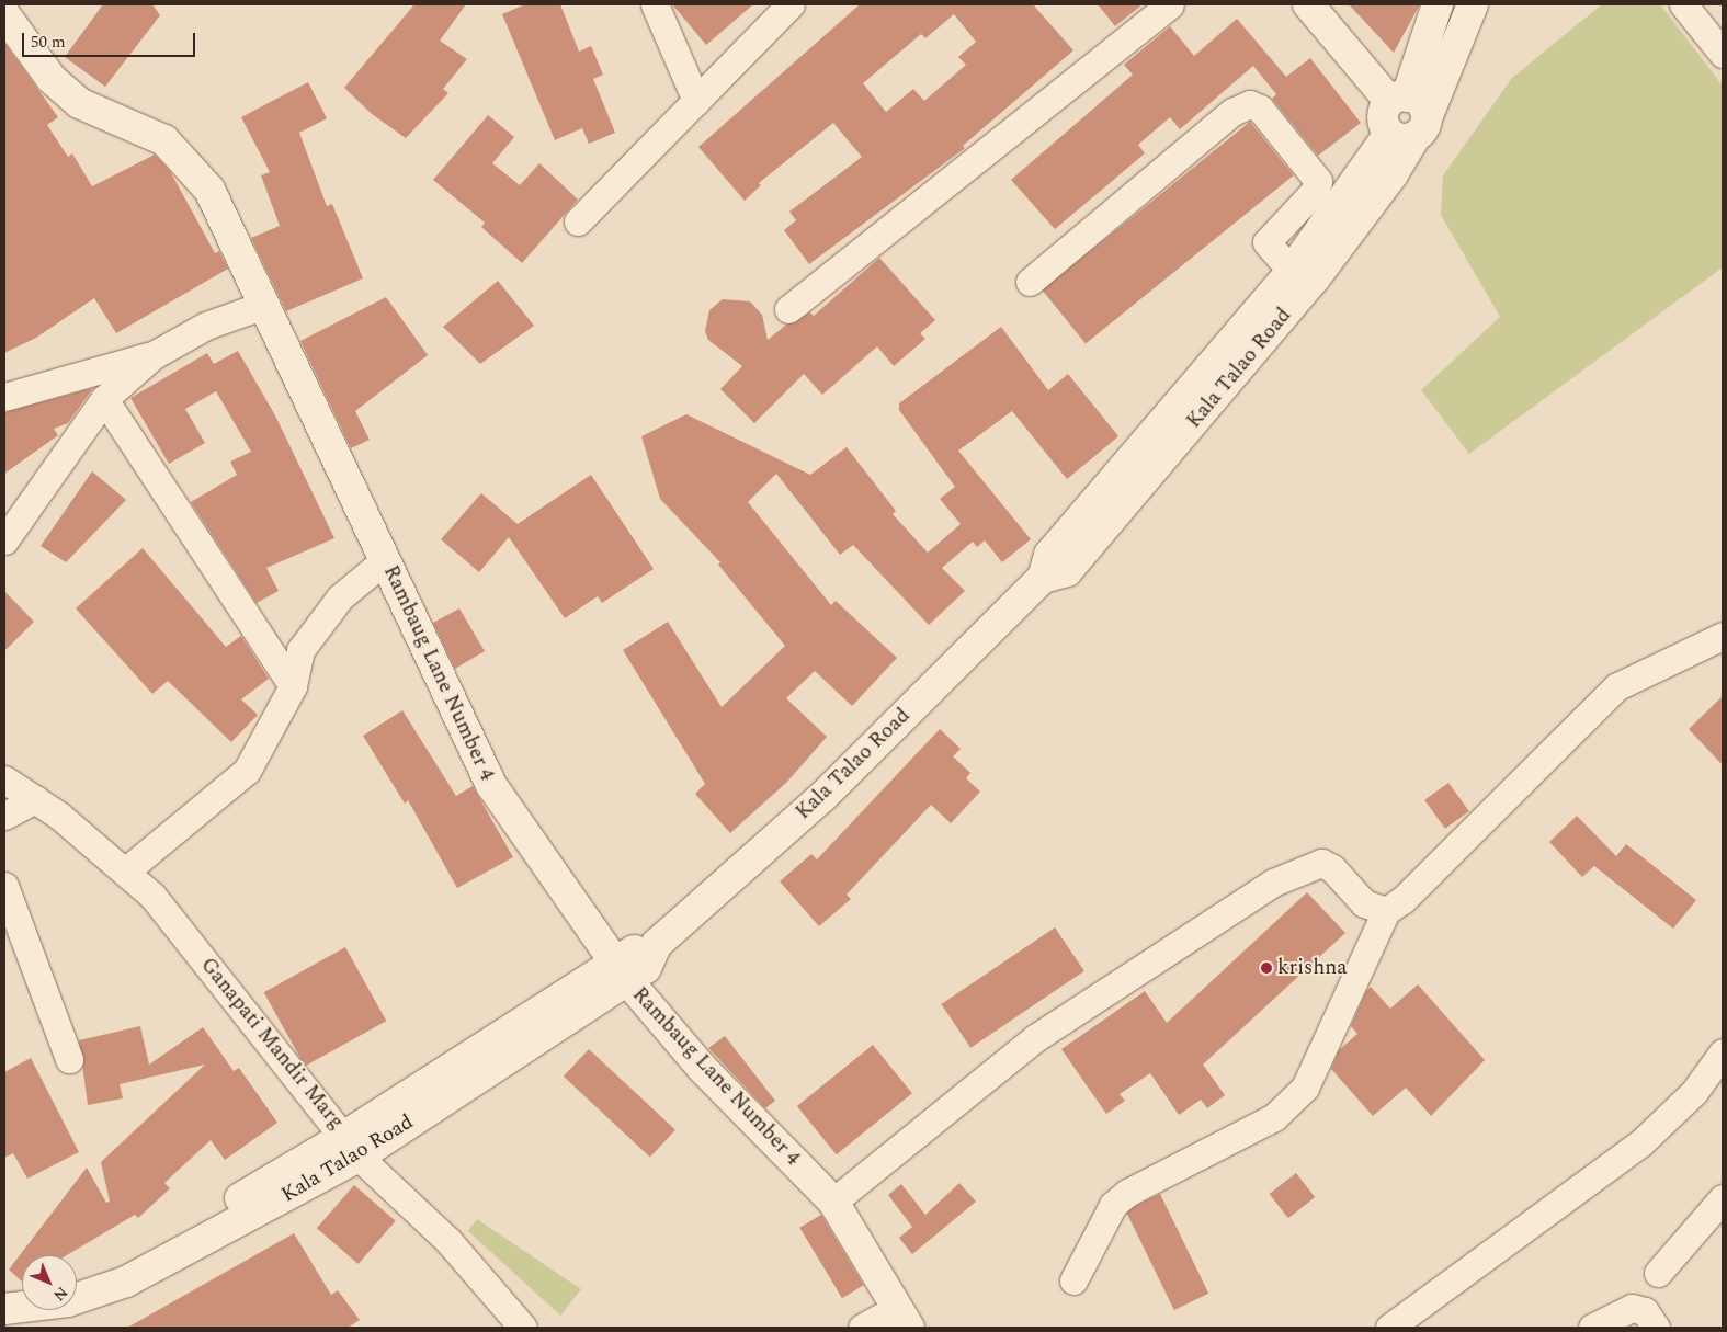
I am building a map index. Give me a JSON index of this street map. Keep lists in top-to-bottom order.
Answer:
{
  "streets": {
    "street": ["Kala Talao Road", "Rambaug Lane Number 4", "Ganapati Mandir Marg"]
  },
  "crossings": [
    ["Kala Talao Road", "Rambaug Lane Number 4"],
    ["Kala Talao Road", "Ganapati Mandir Marg"]
  ],
  "places": ["krishna"],
  "scale_bar": "50 m",
  "north": "bottom right"
}
